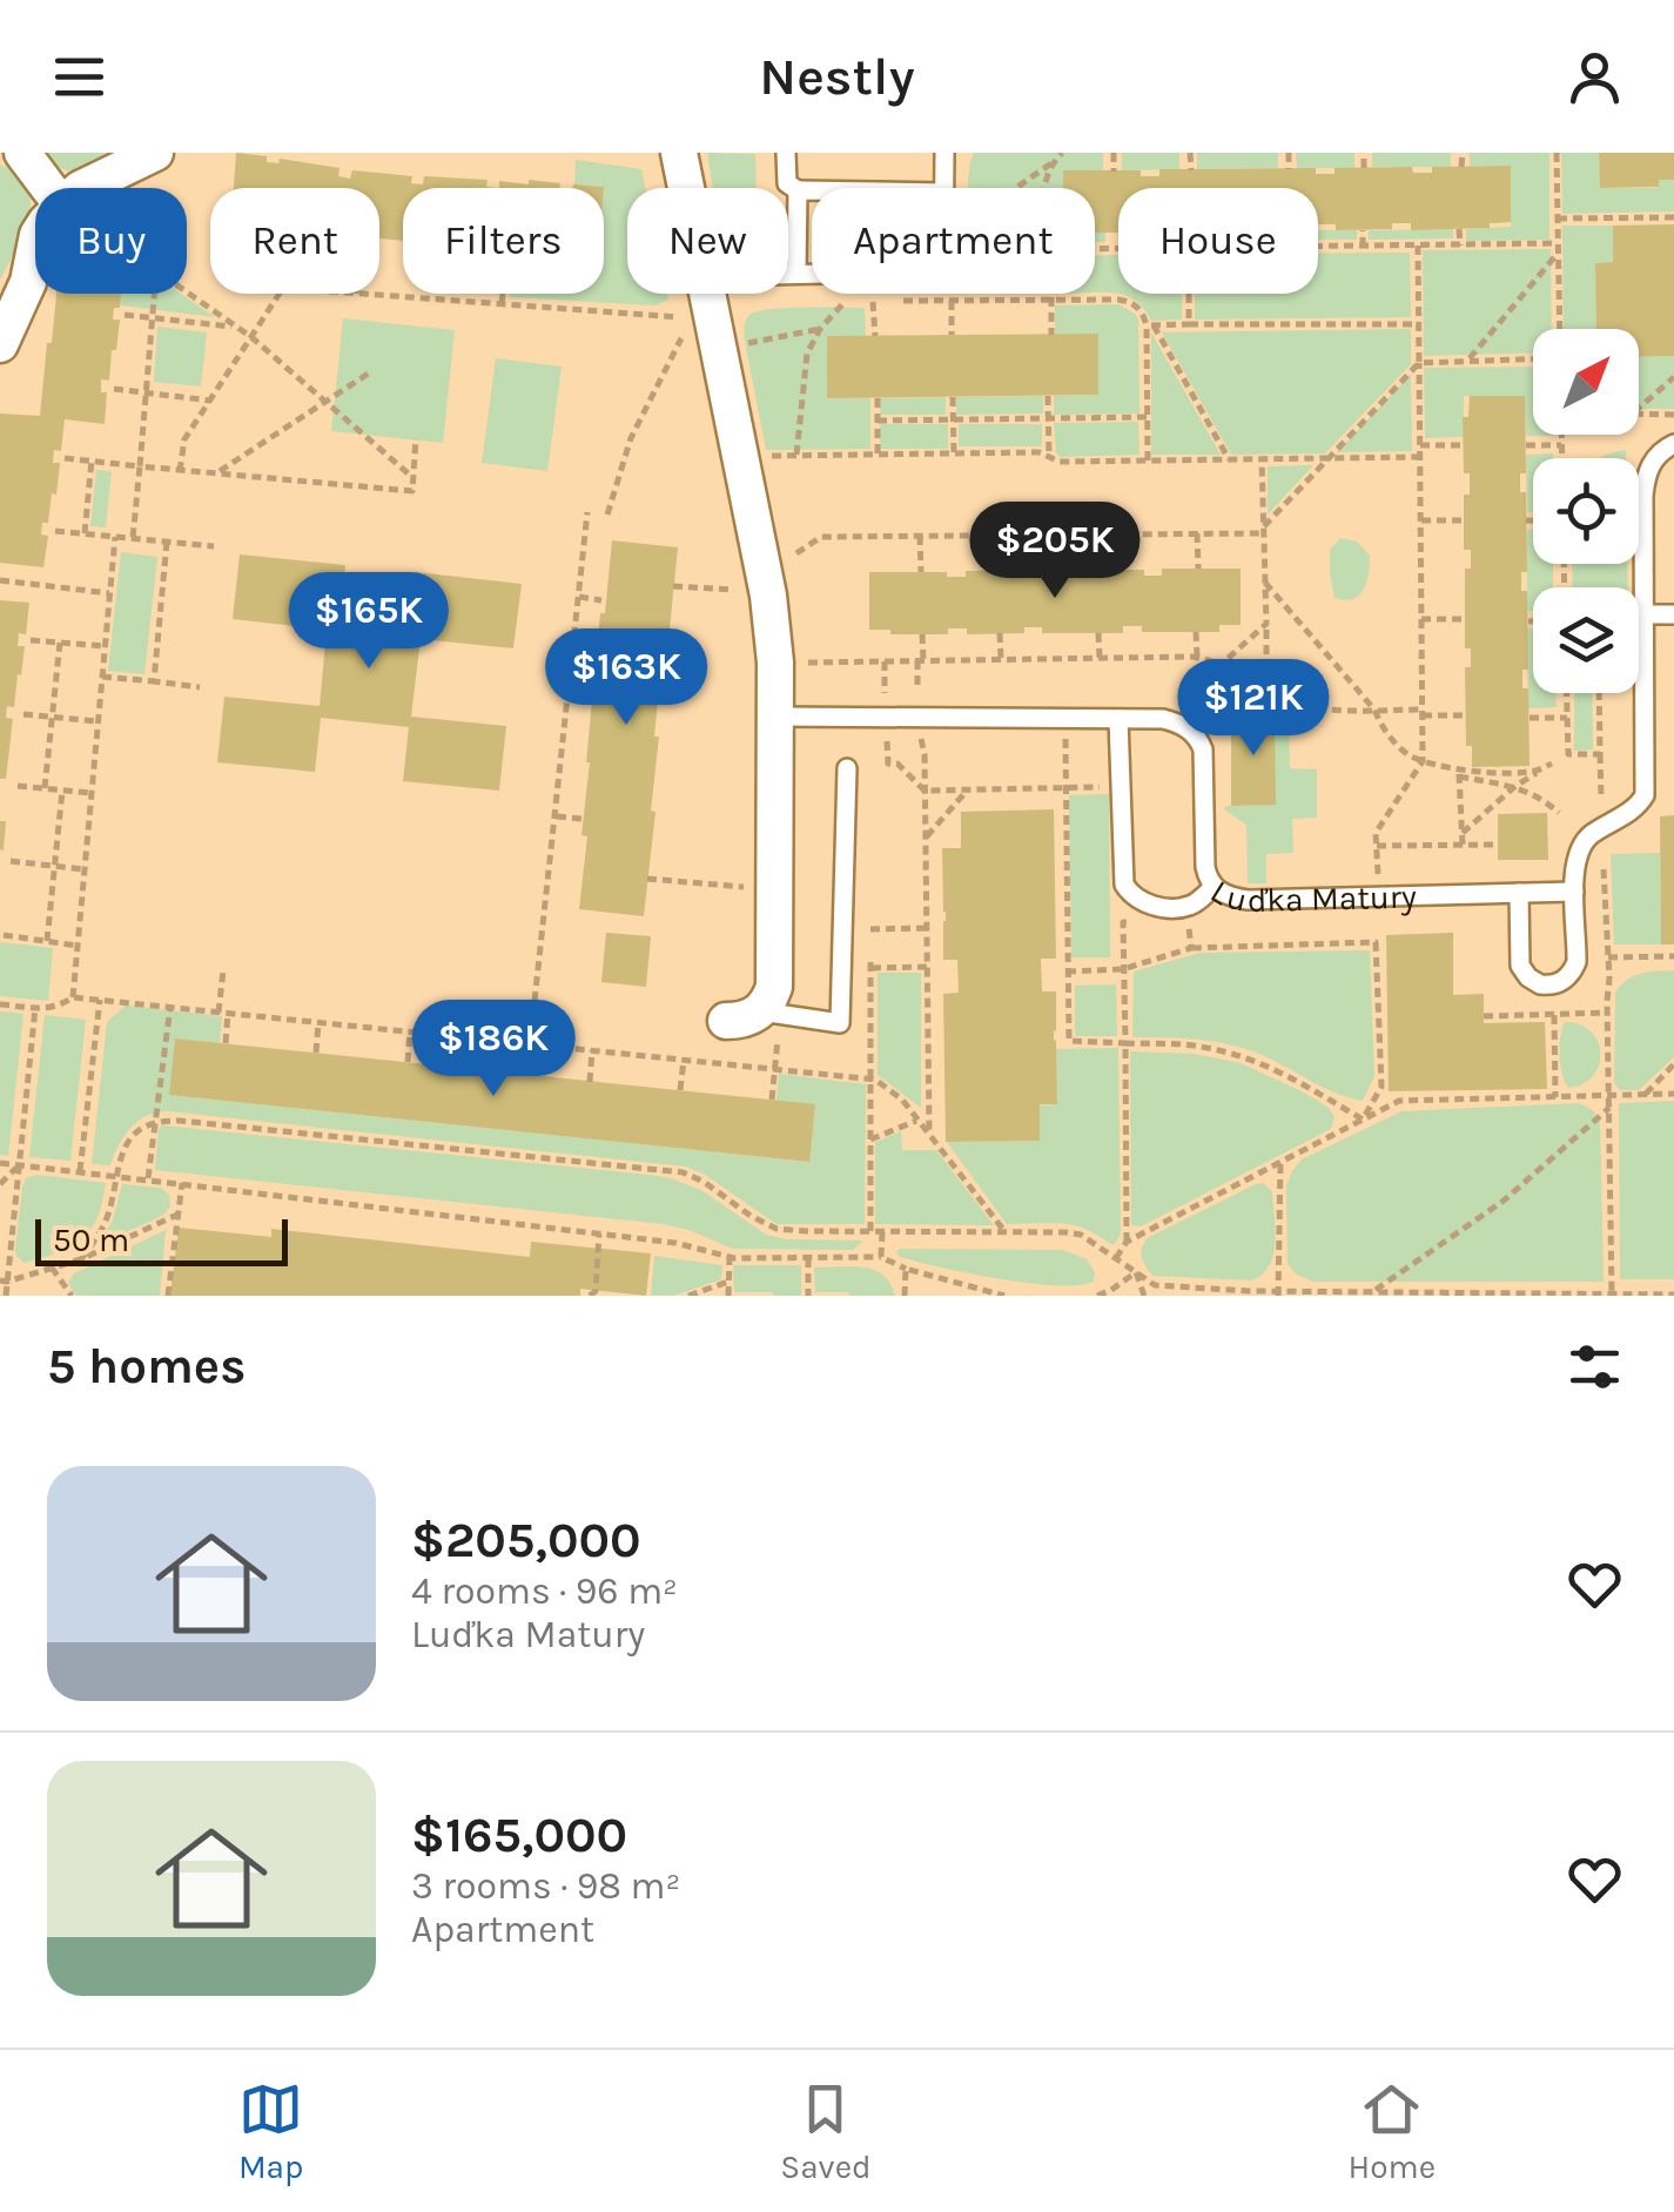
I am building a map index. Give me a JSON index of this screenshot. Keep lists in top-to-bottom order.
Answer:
{
  "streets": {
    "lane": ["Luďka Matury"]
  },
  "scale_bar": "50 m",
  "north": "top right",
  "page": {
    "header": "Nestly",
    "chip": [
      "Buy",
      "Rent",
      "Filters",
      "New",
      "Apartment",
      "House"
    ],
    "price": [
      "$205K",
      "$165K",
      "$163K",
      "$121K",
      "$186K"
    ],
    "scale": "50 m",
    "heading": "5 homes",
    "list": [
      {
        "name": "$205,000",
        "note": "4 rooms · 96 m² · Luďka Matury"
      },
      {
        "name": "$165,000",
        "note": "3 rooms · 98 m² · Apartment"
      }
    ],
    "tabs": ["Map", "Saved", "Home"]
  }
}
